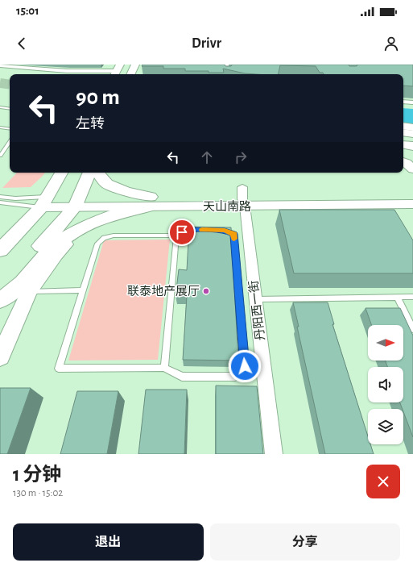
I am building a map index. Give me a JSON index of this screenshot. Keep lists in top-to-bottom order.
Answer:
{
  "streets": {
    "main road": ["天山南路"],
    "street": ["丹阳西一街"]
  },
  "crossings": [
    ["天山南路", "丹阳西一街"]
  ],
  "places": ["联泰地产展厅"],
  "north": "right",
  "page": {
    "status": "15:01",
    "header": "Drivr",
    "turn": ["90 m", "左转"],
    "heading": ["1 分钟", "130 m · 15:02"],
    "buttons": ["退出", "分享"]
  }
}
